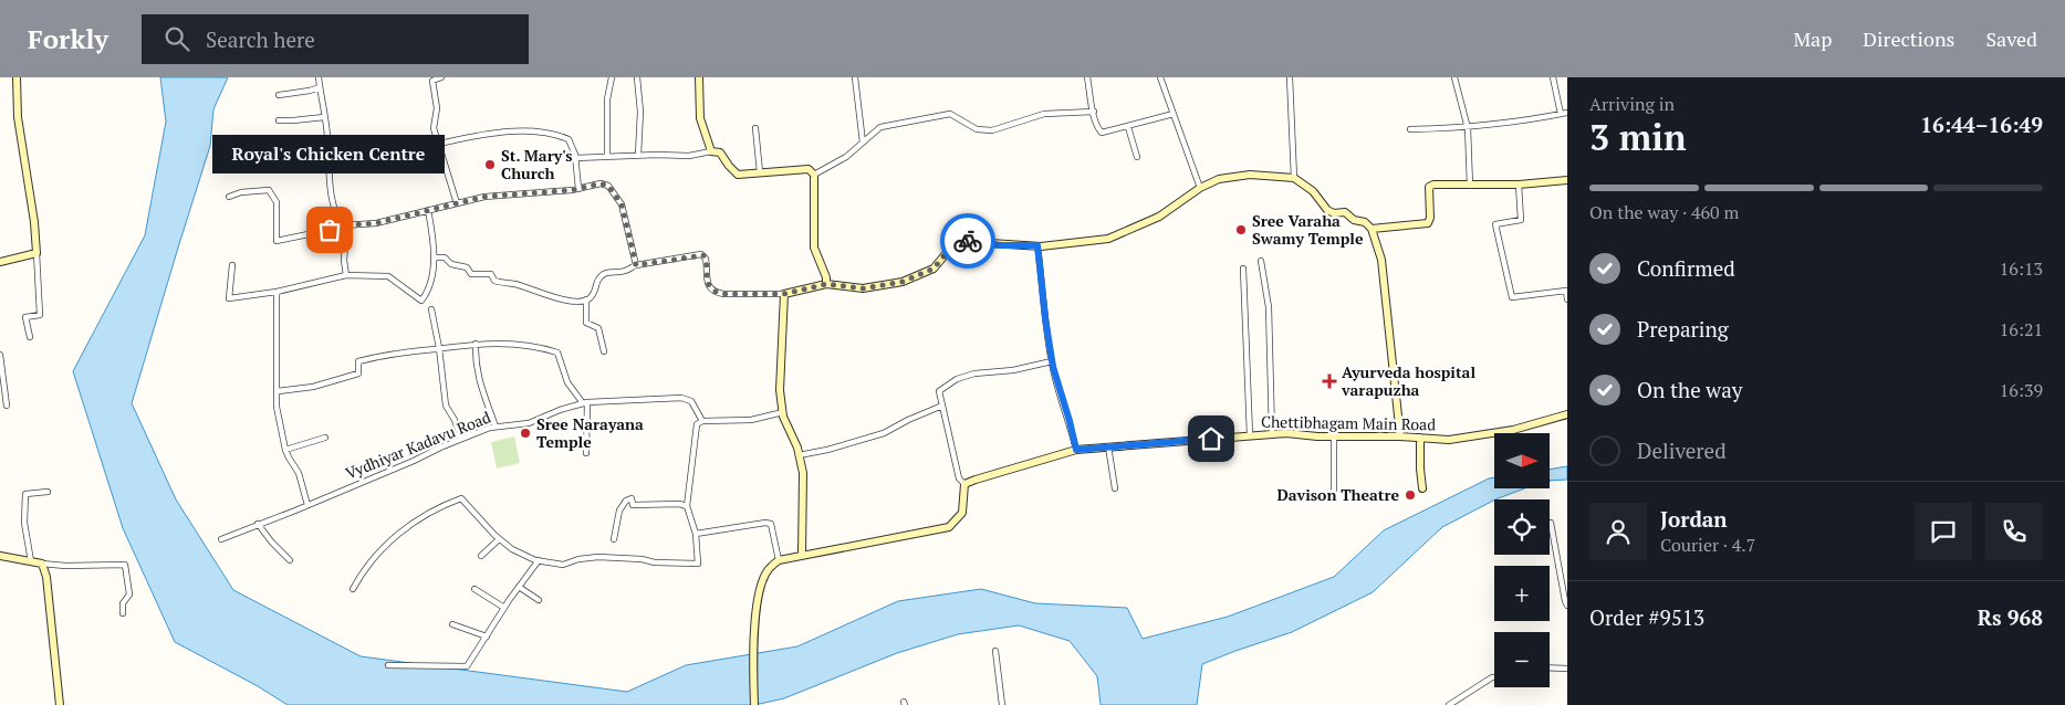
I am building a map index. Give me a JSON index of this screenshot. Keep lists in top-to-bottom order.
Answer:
{
  "streets": {
    "street": ["Chettibhagam Main Road", "Vydhiyar Kadavu Road"]
  },
  "places": {
    "other": [
      "St. Mary's Church",
      "Royal's Chicken Centre",
      "Sree Varaha Swamy Temple",
      "Sree Narayana Temple",
      "Davison Theatre"
    ],
    "health": ["Ayurveda hospital varapuzha"]
  },
  "north": "right",
  "page": {
    "header": "Forkly",
    "search": "Search here",
    "nav": ["Map", "Directions", "Saved"],
    "heading": ["3 min", "Arriving in", "16:44–16:49"],
    "panel": [
      "Jordan",
      "Courier · 4.7",
      "Order #9513",
      "Rs 968"
    ],
    "bubble": "Royal's Chicken Centre",
    "bar": "On the way · 460 m",
    "list": [
      ["Confirmed", "16:13"],
      ["Preparing", "16:21"],
      ["On the way", "16:39"],
      "Delivered"
    ],
    "map_buttons": ["+", "−"]
  }
}
